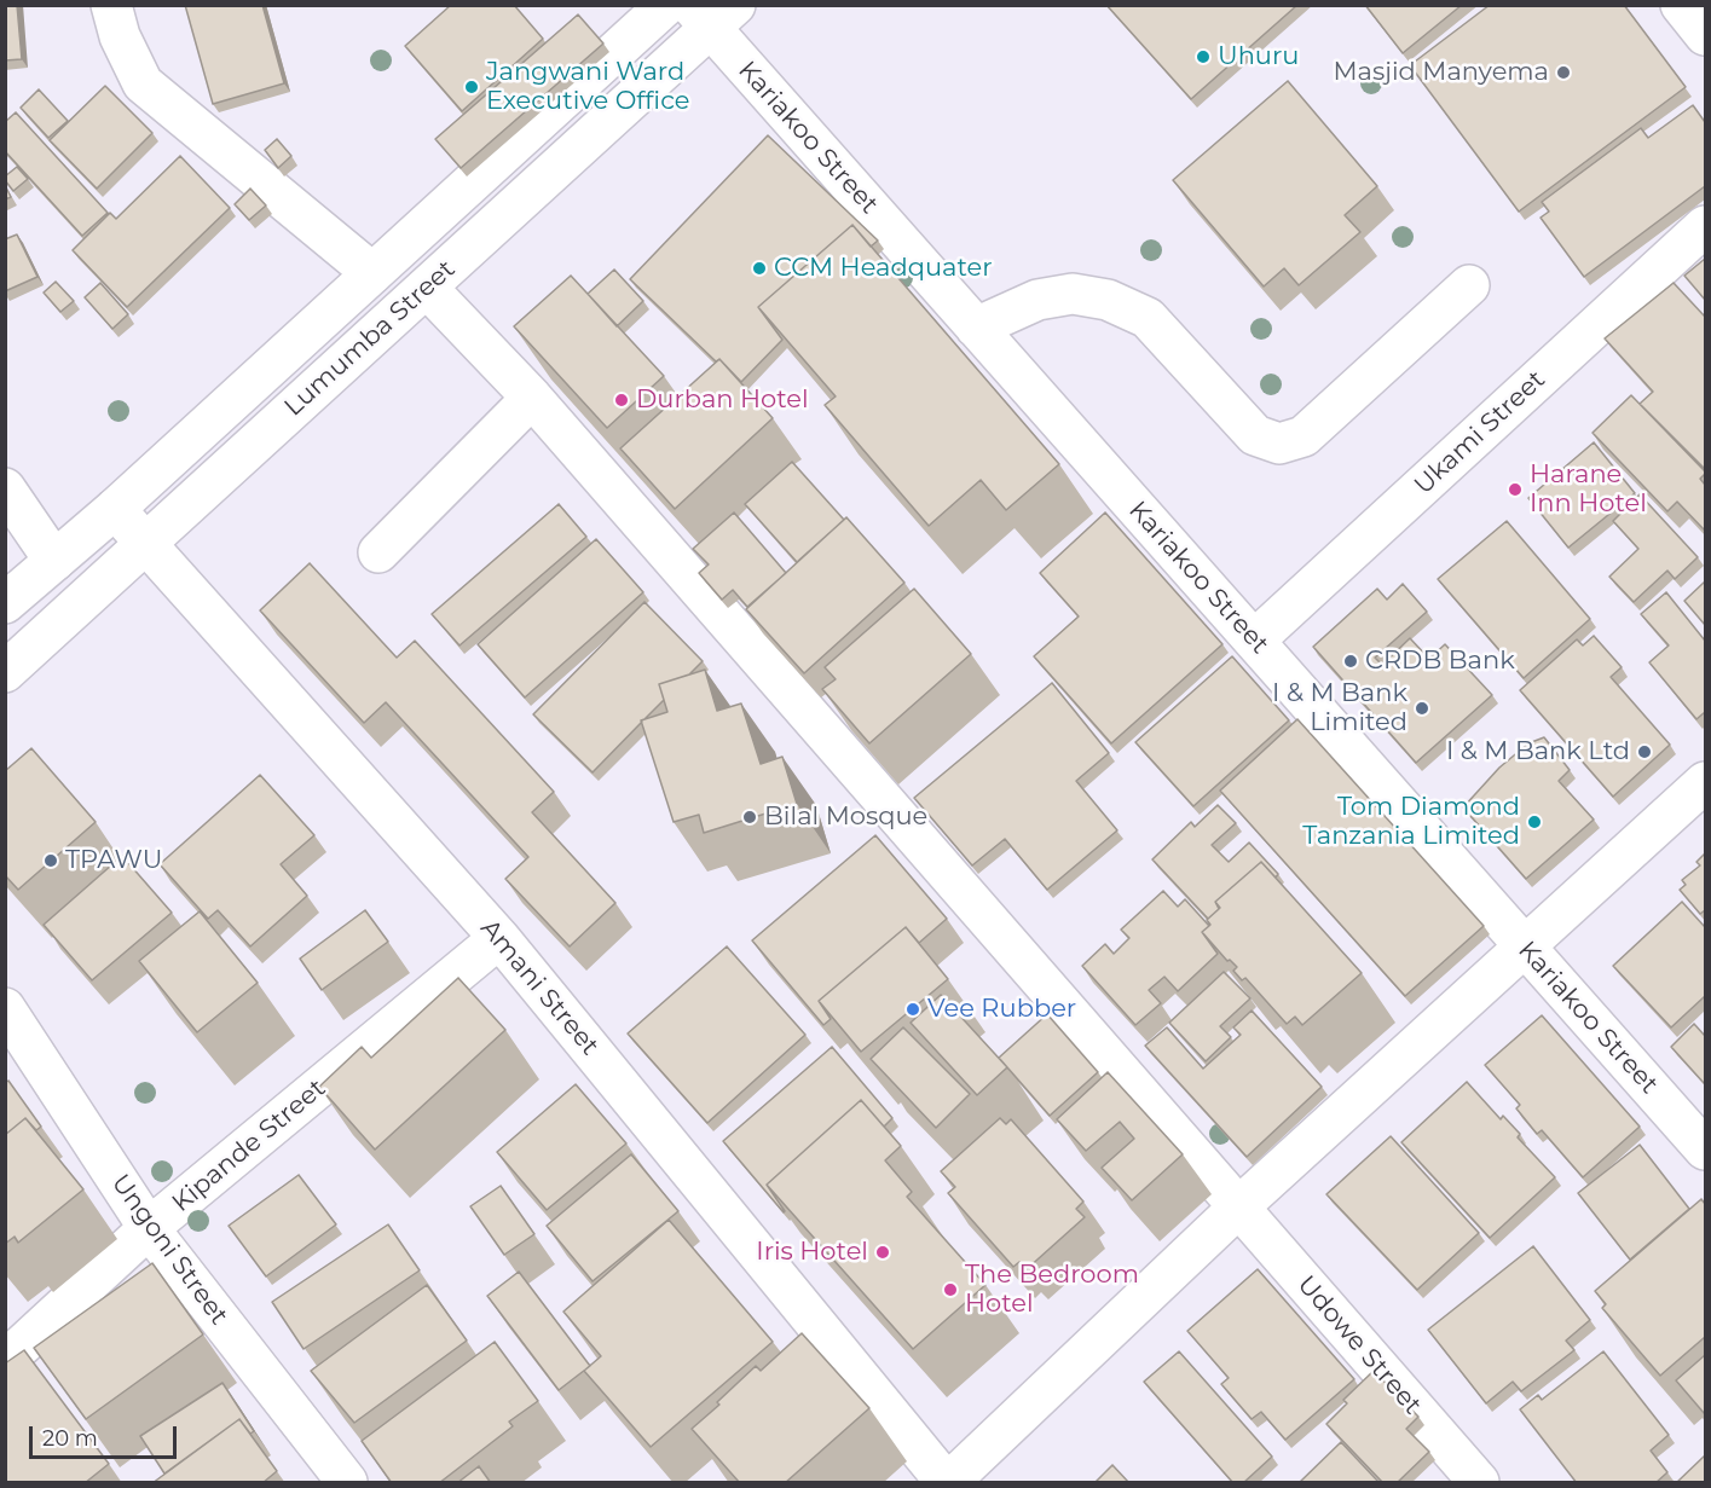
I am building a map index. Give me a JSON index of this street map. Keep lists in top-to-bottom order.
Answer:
{
  "streets": {
    "street": [
      "Kariakoo Street",
      "Lumumba Street",
      "Ukami Street",
      "Amani Street",
      "Kipande Street",
      "Ungoni Street",
      "Udowe Street"
    ]
  },
  "crossings": [
    ["Kariakoo Street", "Lumumba Street"],
    ["Kariakoo Street", "Ukami Street"],
    ["Lumumba Street", "Amani Street"],
    ["Lumumba Street", "Udowe Street"],
    ["Amani Street", "Kipande Street"],
    ["Kipande Street", "Ungoni Street"]
  ],
  "places": [
    "Uhuru",
    "Masjid Manyema",
    "Jangwani Ward Executive Office",
    "CCM Headquater",
    "Durban Hotel",
    "Harane Inn Hotel",
    "CRDB Bank",
    "I & M Bank Limited",
    "I & M Bank Ltd",
    "Bilal Mosque",
    "Tom Diamond Tanzania Limited",
    "TPAWU",
    "Vee Rubber",
    "Iris Hotel",
    "The Bedroom Hotel"
  ],
  "scale_bar": "20 m"
}
